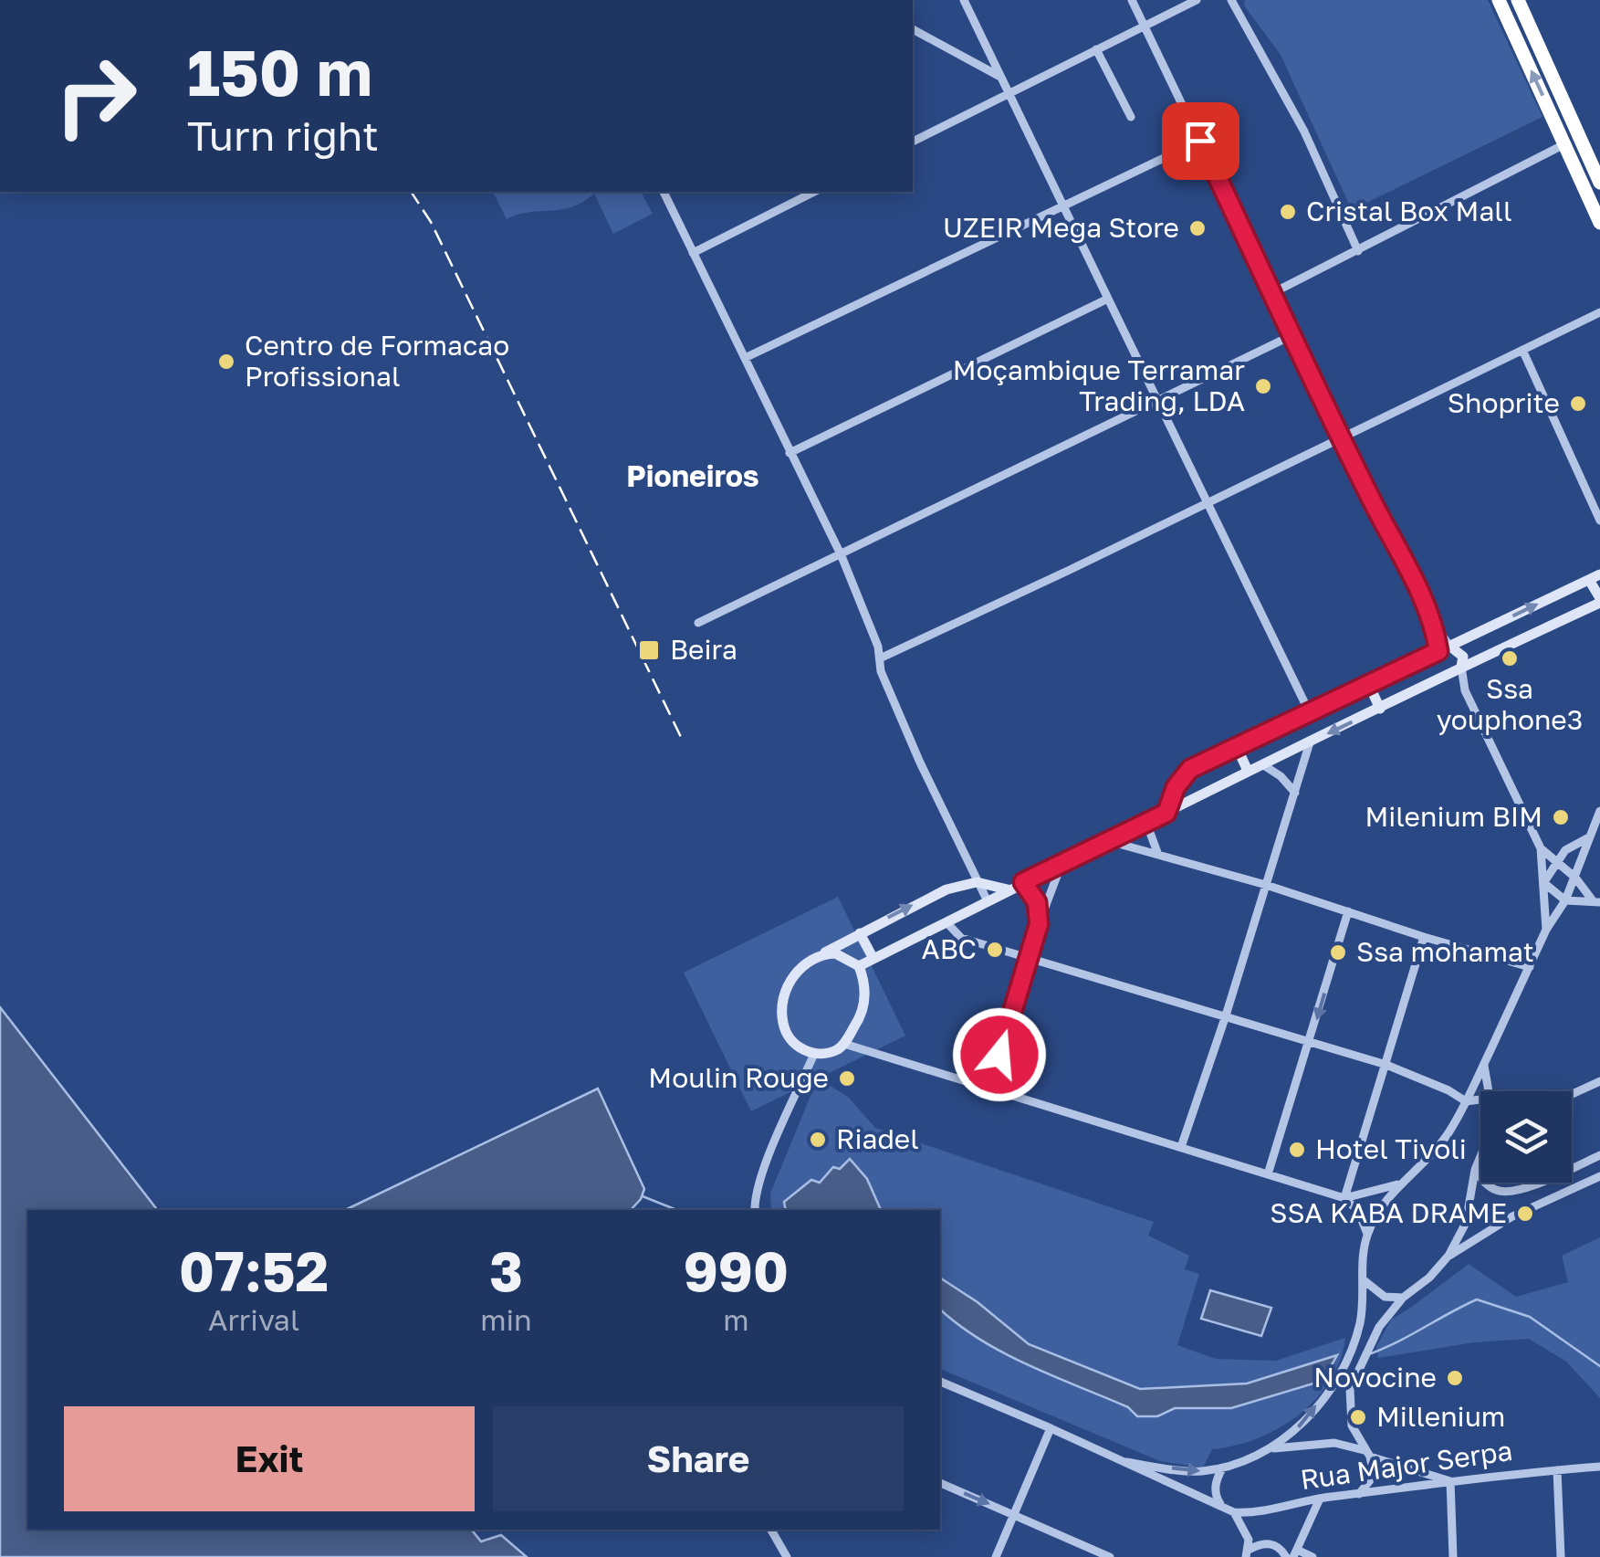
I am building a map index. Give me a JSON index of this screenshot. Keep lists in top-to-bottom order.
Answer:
{
  "streets": {
    "street": ["Rua Major Serpa"]
  },
  "districts": ["Pioneiros"],
  "places": {
    "other": [
      "Cristal Box Mall",
      "UZEIR Mega Store",
      "Centro de Formacao Profissional",
      "Moçambique Terramar Trading, LDA",
      "Shoprite",
      "Ssa youphone3",
      "Milenium BIM",
      "ABC",
      "Ssa mohamat",
      "Moulin Rouge",
      "Riadel",
      "Hotel Tivoli",
      "SSA KABA DRAME",
      "Novocine",
      "Millenium"
    ],
    "transit": ["Beira"]
  },
  "page": {
    "turn": ["150 m", "Turn right"],
    "eta": [
      "07:52",
      "Arrival",
      "3",
      "min",
      "990",
      "m"
    ],
    "buttons": ["Exit", "Share"]
  }
}
